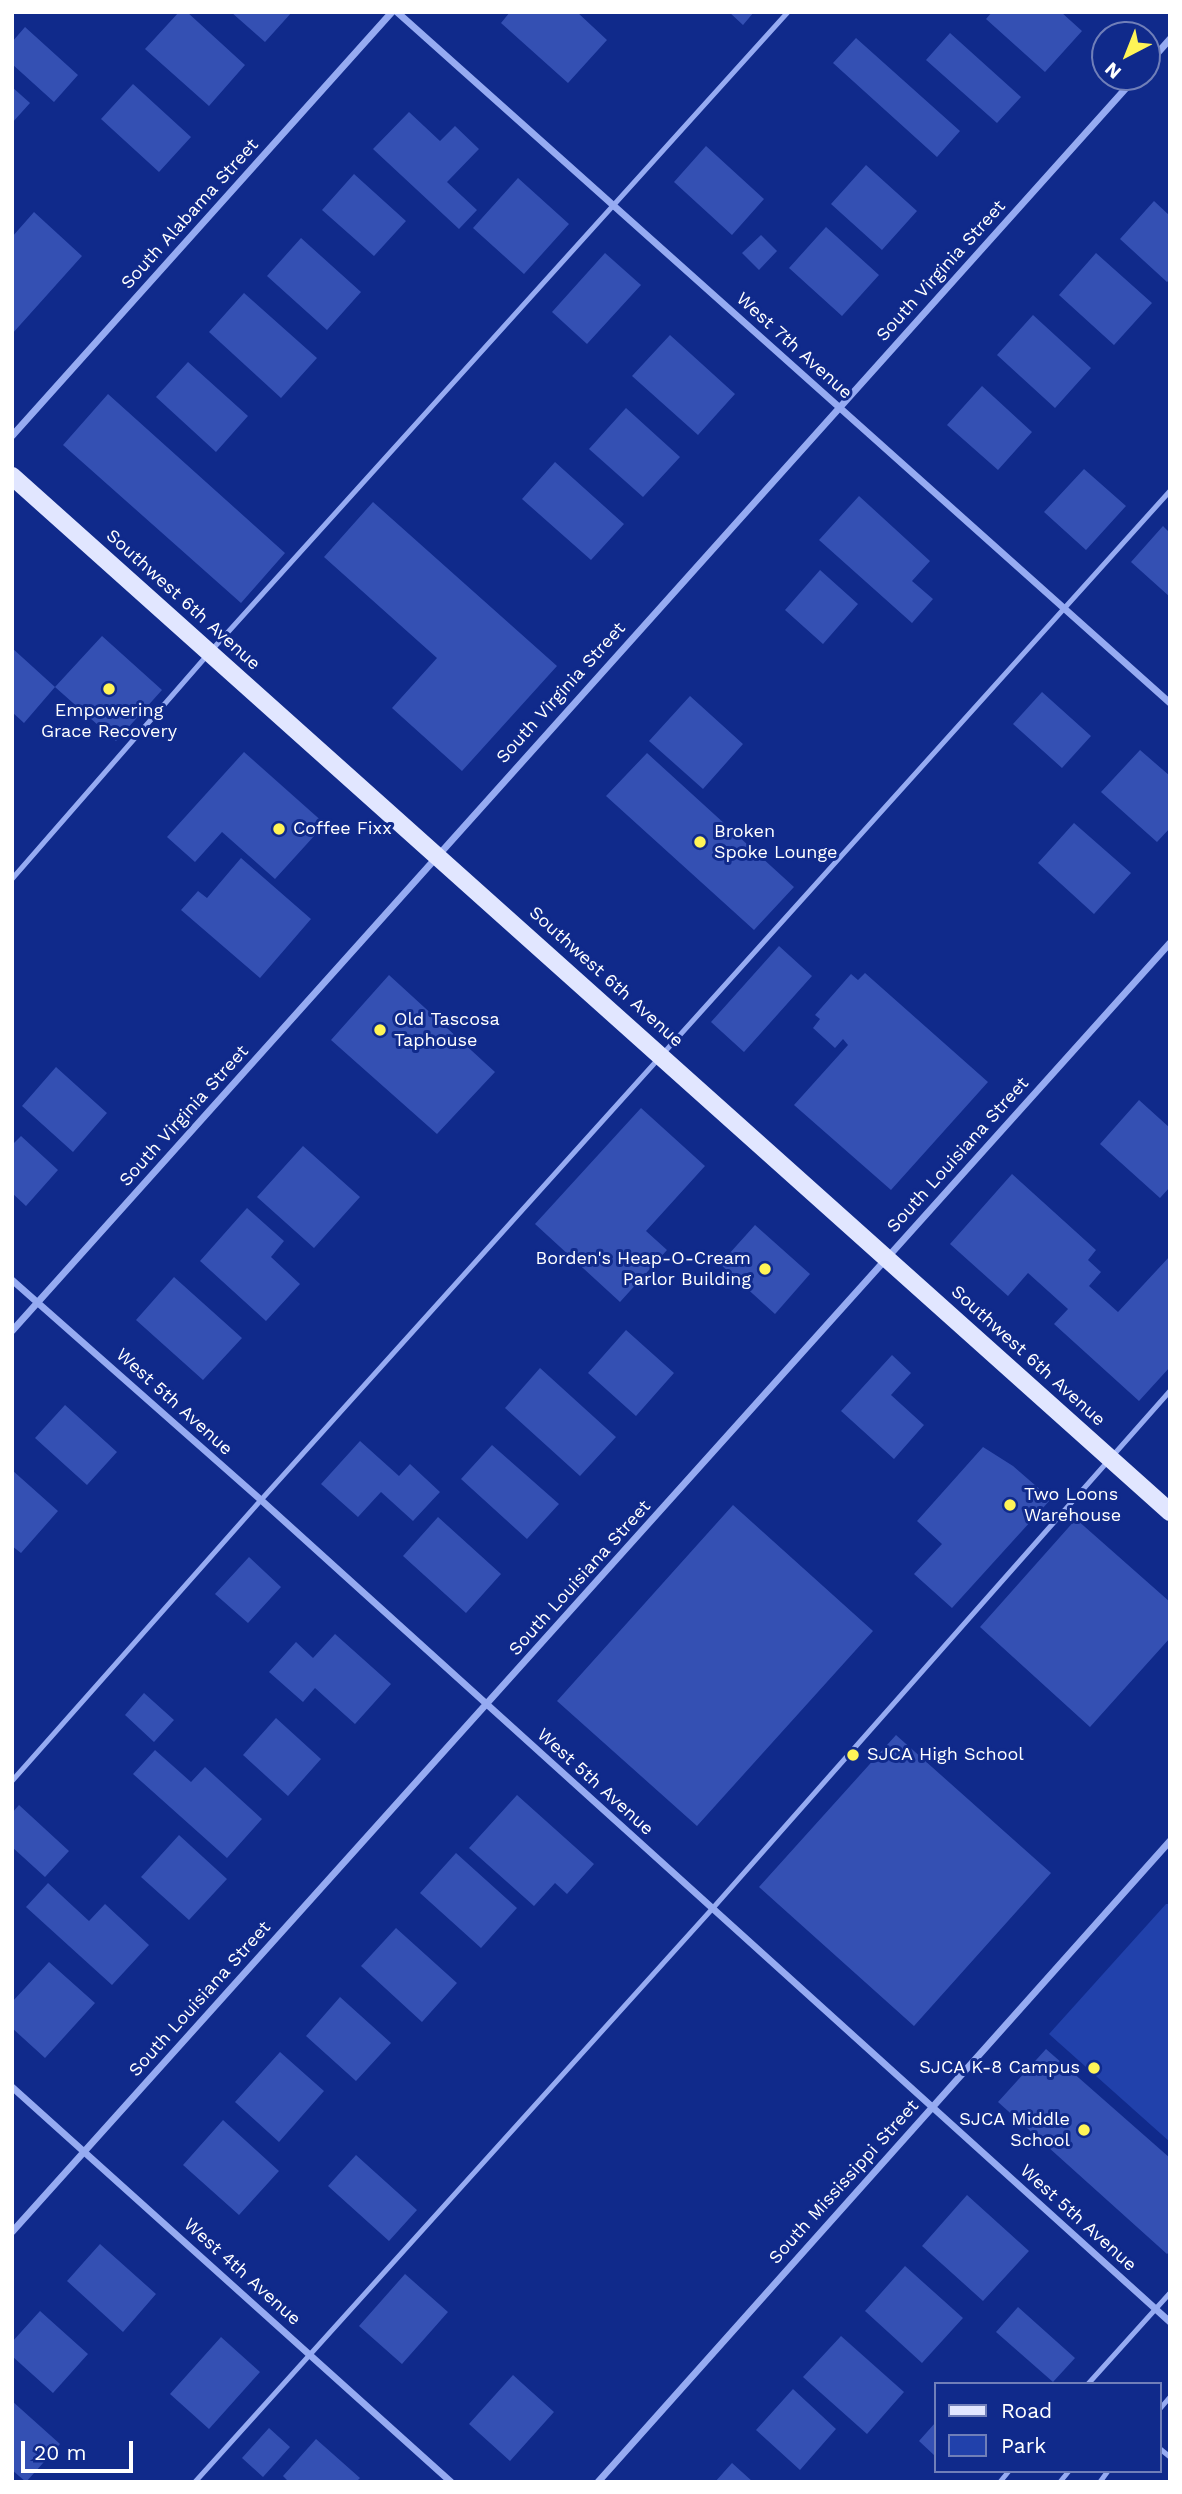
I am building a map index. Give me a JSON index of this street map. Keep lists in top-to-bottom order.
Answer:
{
  "streets": {
    "main road": ["Southwest 6th Avenue"],
    "street": [
      "South Alabama Street",
      "South Virginia Street",
      "West 7th Avenue",
      "South Louisiana Street",
      "West 5th Avenue",
      "South Mississippi Street",
      "West 4th Avenue"
    ]
  },
  "crossings": [
    ["South Alabama Street", "West 7th Avenue"],
    ["South Virginia Street", "West 7th Avenue"],
    ["South Virginia Street", "Southwest 6th Avenue"],
    ["South Virginia Street", "West 5th Avenue"],
    ["Southwest 6th Avenue", "South Louisiana Street"],
    ["South Louisiana Street", "West 5th Avenue"],
    ["South Louisiana Street", "West 4th Avenue"],
    ["West 5th Avenue", "South Mississippi Street"]
  ],
  "places": [
    "Empowering Grace Recovery",
    "Coffee Fixx",
    "Broken Spoke Lounge",
    "Old Tascosa Taphouse",
    "Borden's Heap-O-Cream Parlor Building",
    "Two Loons Warehouse",
    "SJCA High School",
    "SJCA K-8 Campus",
    "SJCA Middle School"
  ],
  "legend": ["Road", "Park"],
  "scale_bar": "20 m",
  "north": "bottom left"
}
